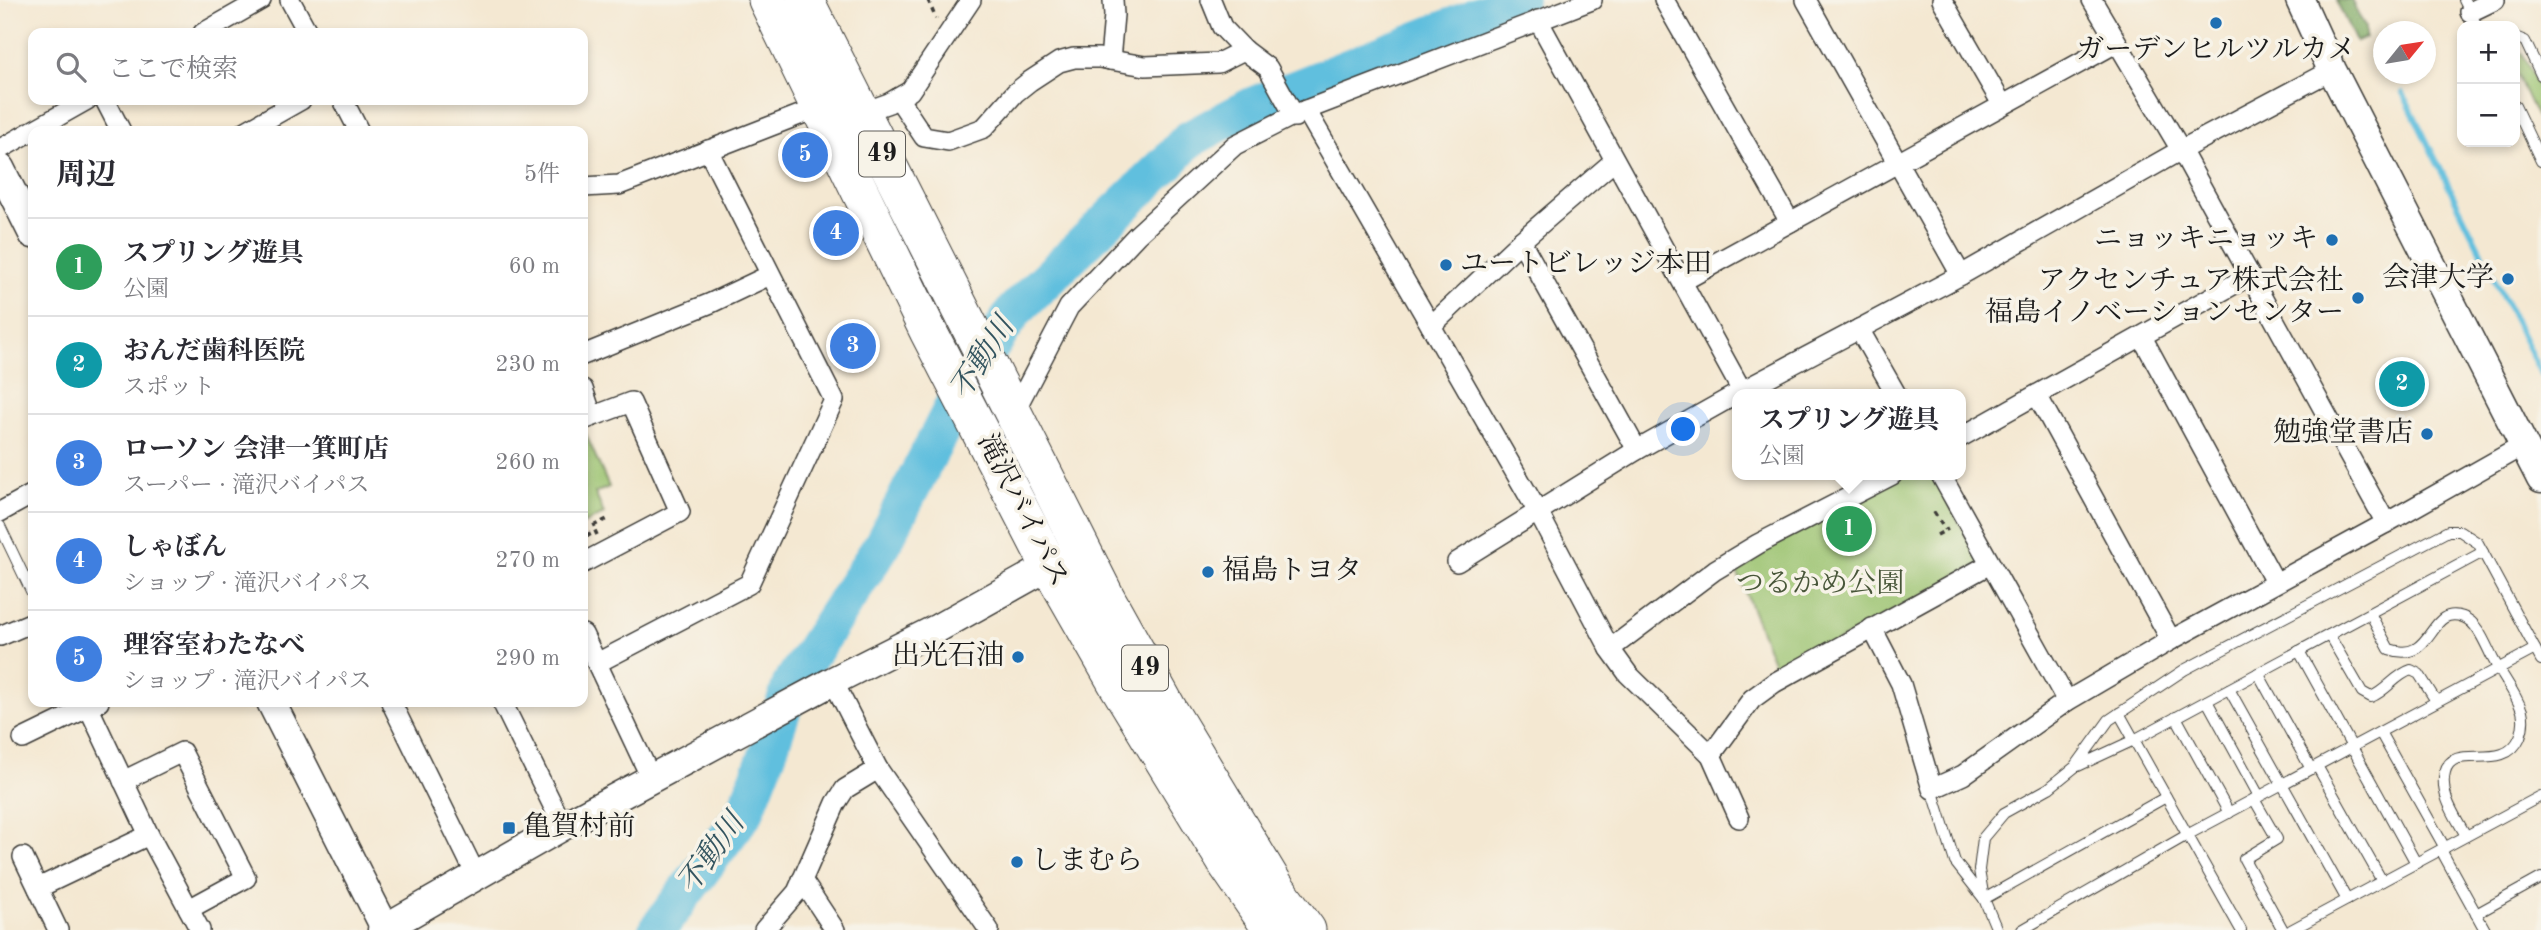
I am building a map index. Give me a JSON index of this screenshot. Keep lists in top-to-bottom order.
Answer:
{
  "streets": {
    "highway": ["49", "滝沢バイパス"]
  },
  "water": ["不動川"],
  "parks": ["つるかめ公園"],
  "places": {
    "other": [
      "ガーデンヒルツルカメ",
      "ニョッキニョッキ",
      "ユートビレッジ本田",
      "会津大学",
      "アクセンチュア株式会社 福島イノベーションセンター",
      "勉強堂書店",
      "福島トヨタ",
      "出光石油",
      "しまむら"
    ],
    "transit": ["亀賀村前"]
  },
  "north": "top right",
  "page": {
    "map_buttons": ["+", "−"],
    "search": "ここで検索",
    "heading": ["周辺", "5件"],
    "pins": [
      "5",
      "4",
      "3",
      "2",
      "1"
    ],
    "list": [
      {
        "mark": "1",
        "name": "スプリング遊具",
        "note": "公園",
        "value": "60 m"
      },
      {
        "mark": "2",
        "name": "おんだ歯科医院",
        "note": "スポット",
        "value": "230 m"
      },
      {
        "mark": "3",
        "name": "ローソン 会津一箕町店",
        "note": "スーパー · 滝沢バイパス",
        "value": "260 m"
      },
      {
        "mark": "4",
        "name": "しゃぼん",
        "note": "ショップ · 滝沢バイパス",
        "value": "270 m"
      },
      {
        "mark": "5",
        "name": "理容室わたなべ",
        "note": "ショップ · 滝沢バイパス",
        "value": "290 m"
      }
    ],
    "popup": ["スプリング遊具", "公園"]
  }
}
